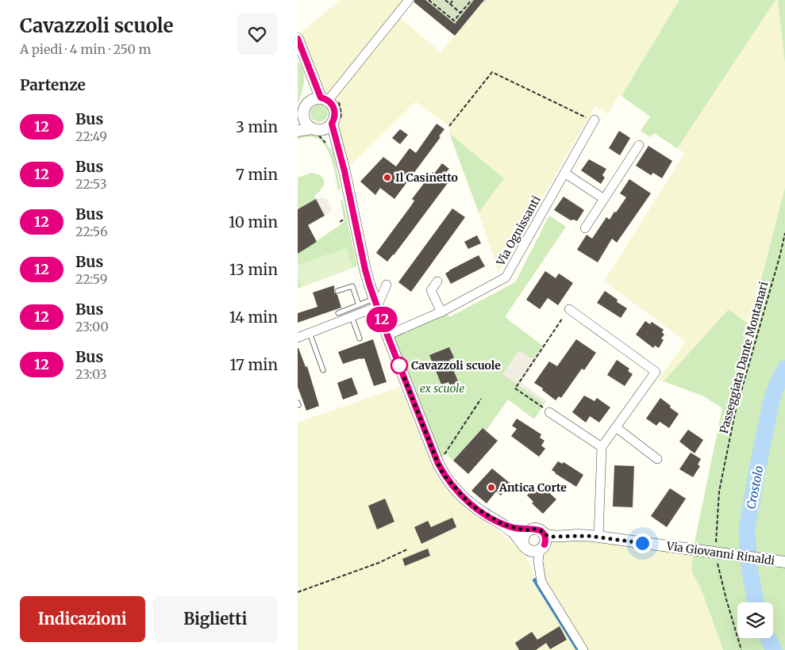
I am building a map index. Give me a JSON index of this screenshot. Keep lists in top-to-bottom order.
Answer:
{
  "streets": {
    "street": ["Via Ognissanti", "Via Giovanni Rinaldi"],
    "path": ["Passeggiata Dante Montanari"]
  },
  "crossings": [
    ["Passeggiata Dante Montanari", "Via Giovanni Rinaldi"]
  ],
  "water": ["Crostolo"],
  "parks": ["ex scuole"],
  "places": ["Il Casinetto", "Cavazzoli scuole", "Antica Corte"],
  "lines": ["bus line 12"],
  "page": {
    "heading": [
      ["Cavazzoli scuole", "A piedi · 4 min · 250 m"],
      "Partenze"
    ],
    "on_map": "12",
    "list": [
      {
        "mark": "12",
        "name": "Bus",
        "note": "22:49",
        "value": "3 min"
      },
      {
        "mark": "12",
        "name": "Bus",
        "note": "22:53",
        "value": "7 min"
      },
      {
        "mark": "12",
        "name": "Bus",
        "note": "22:56",
        "value": "10 min"
      },
      {
        "mark": "12",
        "name": "Bus",
        "note": "22:59",
        "value": "13 min"
      },
      {
        "mark": "12",
        "name": "Bus",
        "note": "23:00",
        "value": "14 min"
      },
      {
        "mark": "12",
        "name": "Bus",
        "note": "23:03",
        "value": "17 min"
      }
    ],
    "buttons": ["Indicazioni", "Biglietti"]
  }
}
